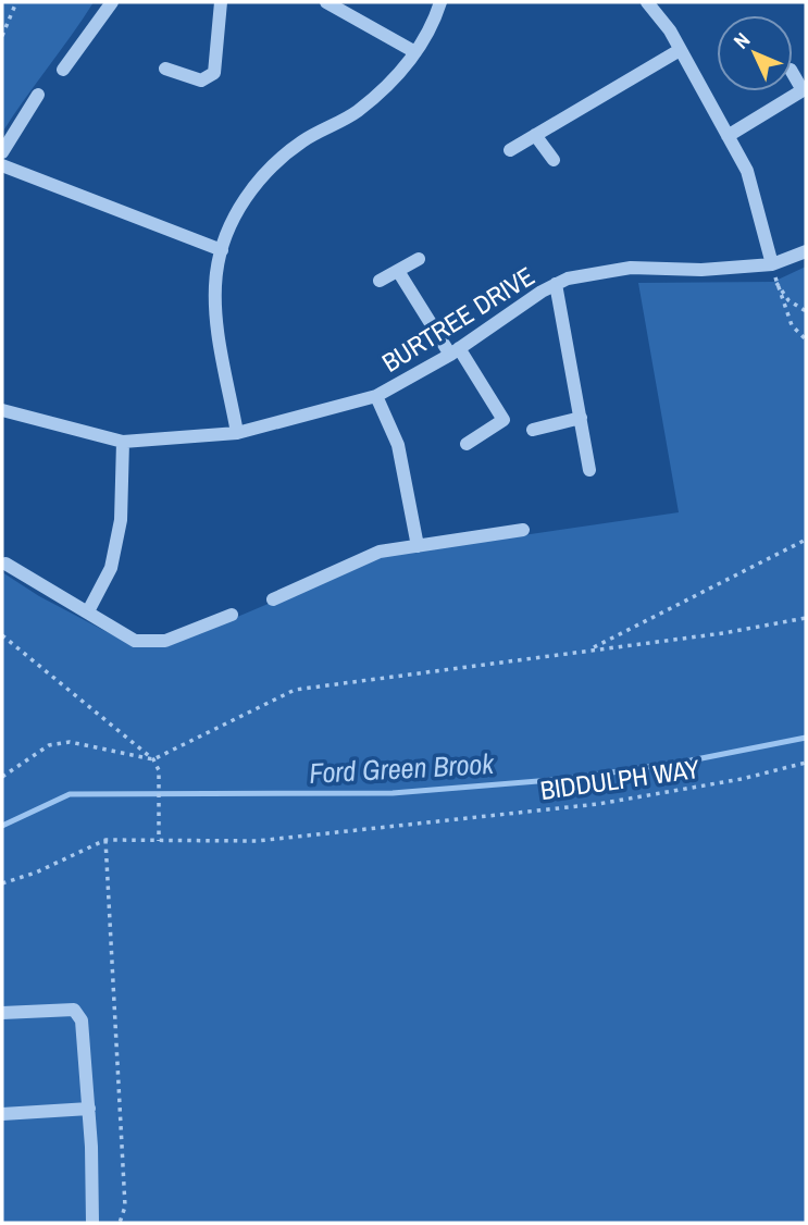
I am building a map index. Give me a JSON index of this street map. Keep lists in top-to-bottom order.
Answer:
{
  "streets": {
    "street": ["BURTREE DRIVE"],
    "path": ["BIDDULPH WAY"]
  },
  "water": ["Ford Green Brook"],
  "north": "top left"
}
